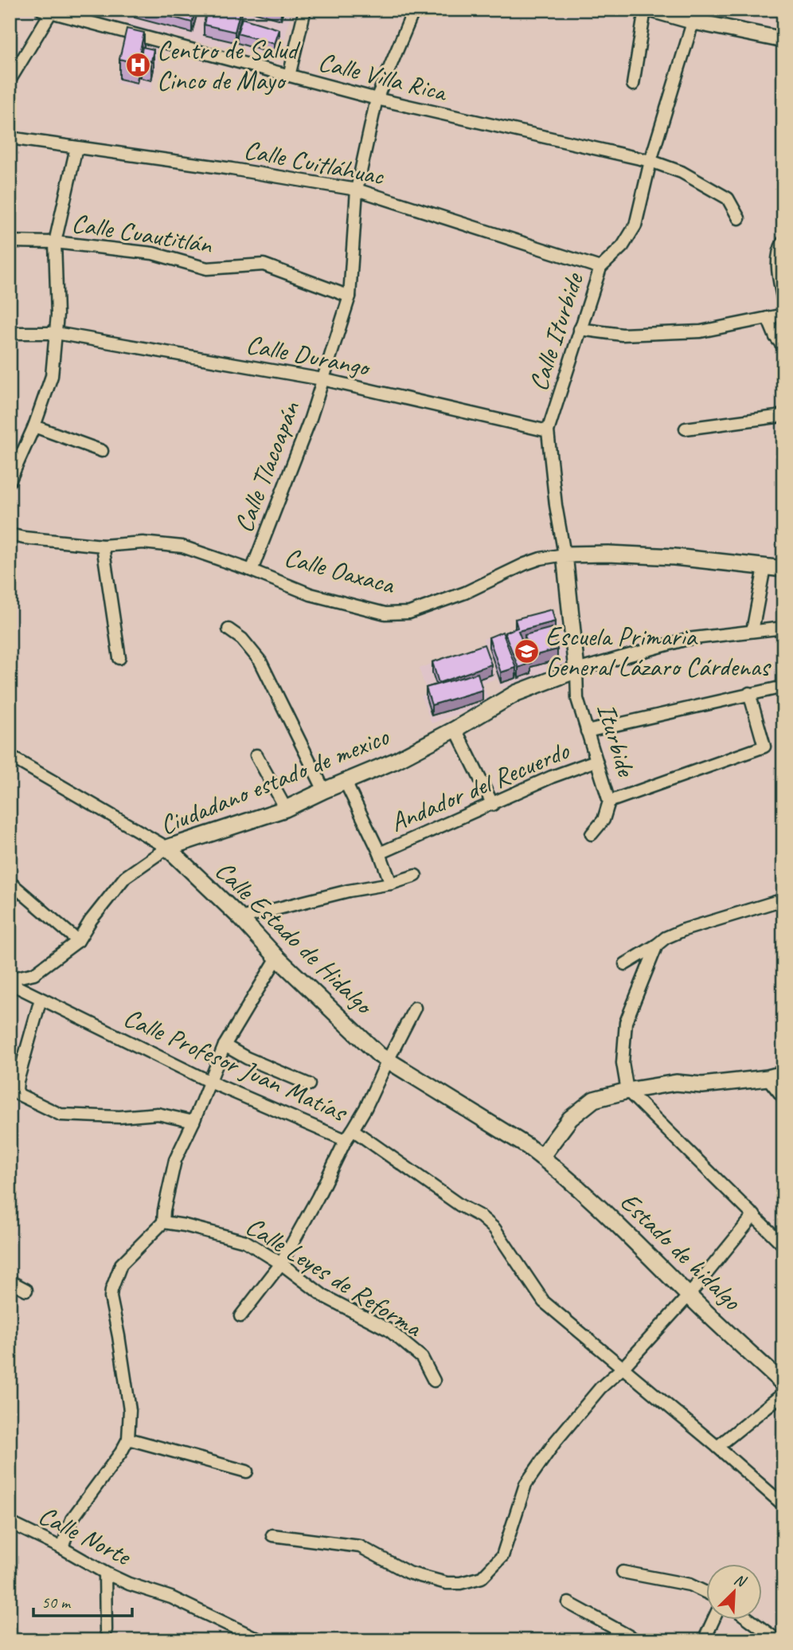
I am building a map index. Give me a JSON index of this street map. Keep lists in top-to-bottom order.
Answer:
{
  "streets": {
    "street": [
      "Calle Villa Rica",
      "Calle Cuitláhuac",
      "Calle Cuautitlán",
      "Calle Iturbide",
      "Calle Durango",
      "Calle Tlacoapán",
      "Calle Oaxaca",
      "Iturbide",
      "Ciudadano estado de mexico",
      "Andador del Recuerdo",
      "Calle Estado de Hidalgo",
      "Calle Profesor Juan Matías",
      "Estado de hidalgo",
      "Calle Leyes de Reforma",
      "Calle Norte"
    ]
  },
  "crossings": [
    ["Calle Villa Rica", "Calle Iturbide"],
    ["Calle Villa Rica", "Calle Tlacoapán"],
    ["Calle Cuitláhuac", "Calle Iturbide"],
    ["Calle Cuitláhuac", "Calle Tlacoapán"],
    ["Calle Cuautitlán", "Calle Tlacoapán"],
    ["Calle Iturbide", "Calle Durango"],
    ["Calle Iturbide", "Calle Oaxaca"],
    ["Calle Iturbide", "Iturbide"],
    ["Calle Durango", "Calle Tlacoapán"],
    ["Calle Tlacoapán", "Calle Oaxaca"],
    ["Calle Oaxaca", "Iturbide"],
    ["Iturbide", "Ciudadano estado de mexico"],
    ["Iturbide", "Andador del Recuerdo"],
    ["Ciudadano estado de mexico", "Calle Estado de Hidalgo"],
    ["Ciudadano estado de mexico", "Calle Profesor Juan Matías"],
    ["Calle Estado de Hidalgo", "Estado de hidalgo"]
  ],
  "places": {
    "hospital": ["Centro de Salud Cinco de Mayo"],
    "school or university": ["Escuela Primaria General Lázaro Cárdenas"]
  },
  "scale_bar": "50 m",
  "north": "top right"
}
